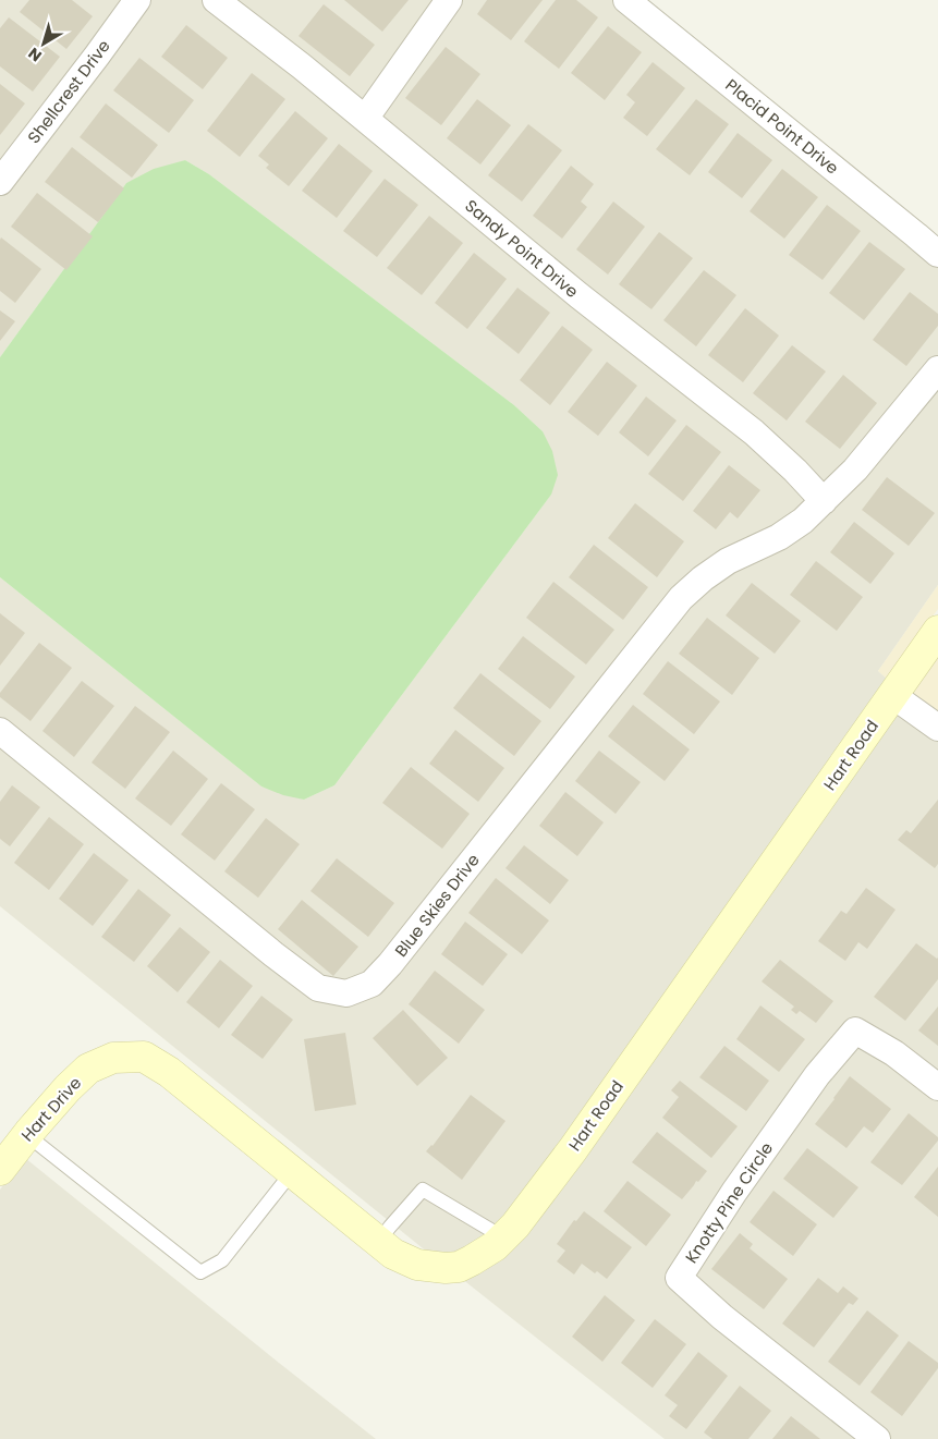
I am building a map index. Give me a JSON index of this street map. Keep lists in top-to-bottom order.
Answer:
{
  "streets": {
    "street": [
      "Shellcrest Drive",
      "Placid Point Drive",
      "Sandy Point Drive",
      "Hart Road",
      "Blue Skies Drive",
      "Hart Drive",
      "Knotty Pine Circle"
    ]
  },
  "crossings": [
    ["Sandy Point Drive", "Blue Skies Drive"],
    ["Hart Road", "Hart Drive"]
  ],
  "north": "bottom left"
}
